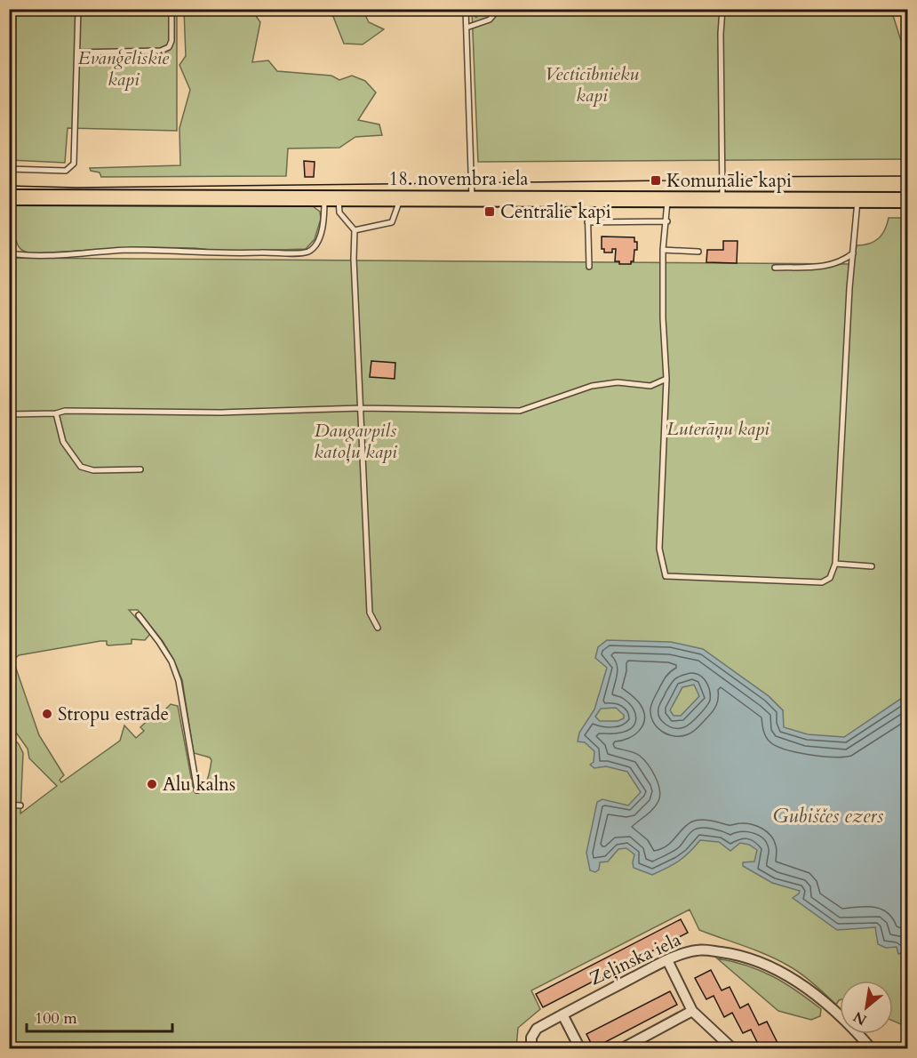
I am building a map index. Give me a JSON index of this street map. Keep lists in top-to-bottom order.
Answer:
{
  "streets": {
    "main road": ["18. novembra iela"],
    "street": ["Zeļinska iela"]
  },
  "water": ["Gubiščes ezers"],
  "parks": [
    "Evanģēliskie kapi",
    "Vecticībnieku kapi",
    "Luterāņu kapi",
    "Daugavpils katoļu kapi"
  ],
  "places": {
    "transit": ["Komunālie kapi", "Centrālie kapi"],
    "other": ["Stropu estrāde", "Alu kalns"]
  },
  "scale_bar": "100 m",
  "north": "bottom left"
}
